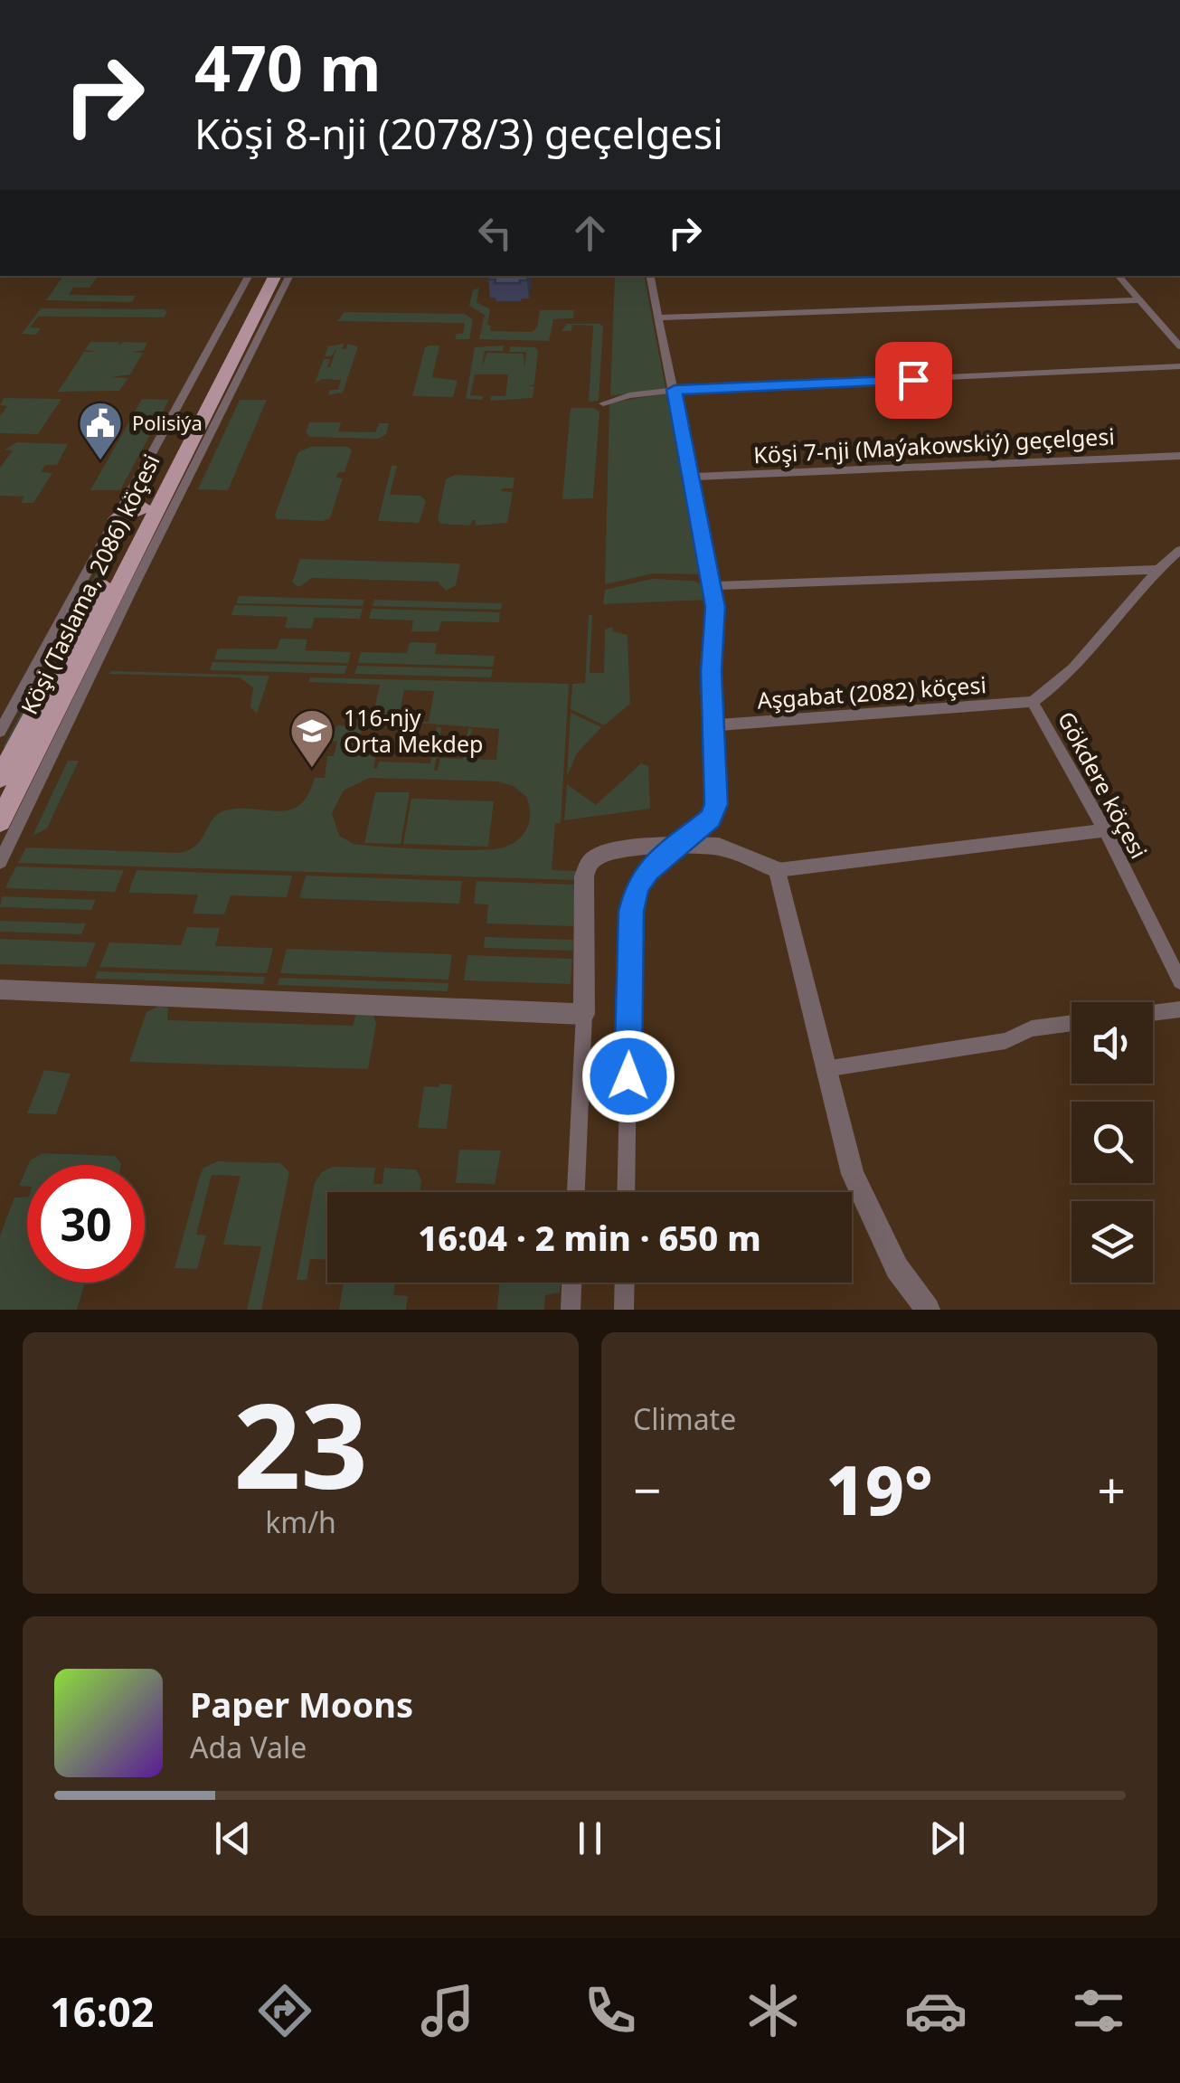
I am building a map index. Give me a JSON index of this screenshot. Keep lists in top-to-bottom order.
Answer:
{
  "streets": {
    "main road": ["Köşi (Taslama, 2086) köçesi"],
    "street": ["Köşi 7-nji (Maýakowskiý) geçelgesi", "Aşgabat (2082) köçesi", "Gökdere köçesi"]
  },
  "crossings": [
    ["Aşgabat (2082) köçesi", "Gökdere köçesi"]
  ],
  "places": {
    "public building": ["Polisiýa"],
    "school or university": ["116-njy Orta Mekdep"]
  },
  "page": {
    "turn": ["470 m", "Köşi 8-nji (2078/3) geçelgesi"],
    "limit": "30",
    "trip": "16:04 · 2 min · 650 m",
    "tile": [
      ["23", "km/h"],
      "Climate"
    ],
    "heat": ["−", "19°", "+"],
    "song": ["Paper Moons", "Ada Vale"],
    "tabs": "16:02"
  }
}
